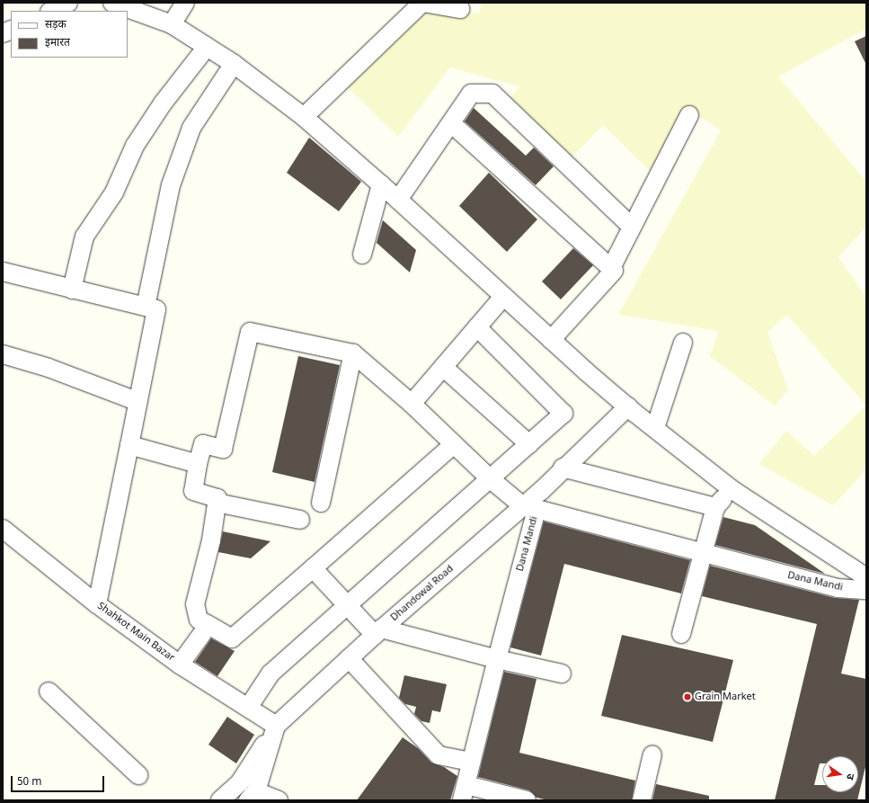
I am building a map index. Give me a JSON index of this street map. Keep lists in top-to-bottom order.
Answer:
{
  "streets": {
    "street": ["Dana Mandi", "Dhandowal Road", "Shahkot Main Bazar"]
  },
  "crossings": [
    ["Dana Mandi", "Dhandowal Road"],
    ["Dhandowal Road", "Shahkot Main Bazar"]
  ],
  "places": ["Grain Market"],
  "legend": ["सड़क", "इमारत"],
  "scale_bar": "50 m",
  "north": "right"
}
